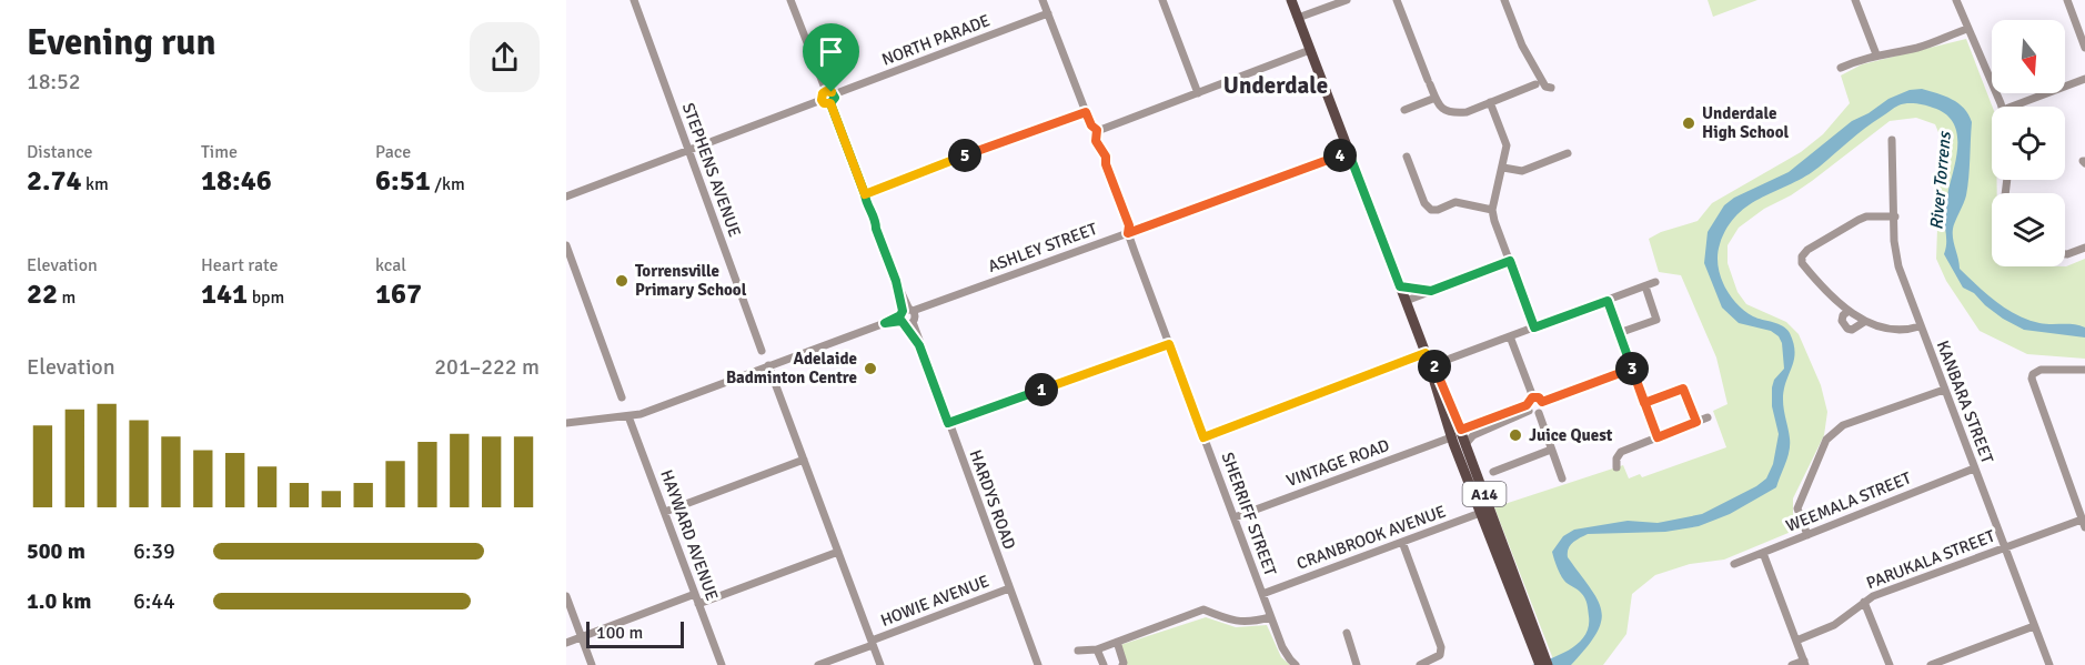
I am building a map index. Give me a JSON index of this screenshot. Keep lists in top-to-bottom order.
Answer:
{
  "streets": {
    "main road": ["A14"],
    "street": [
      "NORTH PARADE",
      "STEPHENS AVENUE",
      "ASHLEY STREET",
      "KANBARA STREET",
      "VINTAGE ROAD",
      "HARDYS ROAD",
      "WEEMALA STREET",
      "SHERRIFF STREET",
      "HAYWARD AVENUE",
      "CRANBROOK AVENUE",
      "PARUKALA STREET",
      "HOWIE AVENUE"
    ]
  },
  "crossings": [
    ["NORTH PARADE", "HARDYS ROAD"],
    ["NORTH PARADE", "SHERRIFF STREET"],
    ["ASHLEY STREET", "A14"],
    ["ASHLEY STREET", "HARDYS ROAD"],
    ["ASHLEY STREET", "SHERRIFF STREET"],
    ["ASHLEY STREET", "HAYWARD AVENUE"],
    ["KANBARA STREET", "WEEMALA STREET"],
    ["KANBARA STREET", "PARUKALA STREET"],
    ["VINTAGE ROAD", "A14"],
    ["VINTAGE ROAD", "SHERRIFF STREET"],
    ["A14", "CRANBROOK AVENUE"],
    ["HARDYS ROAD", "HOWIE AVENUE"],
    ["SHERRIFF STREET", "CRANBROOK AVENUE"]
  ],
  "districts": ["Underdale"],
  "water": ["River Torrens"],
  "places": [
    "Underdale High School",
    "Torrensville Primary School",
    "Adelaide Badminton Centre",
    "Juice Quest"
  ],
  "scale_bar": "100 m",
  "north": "bottom",
  "page": {
    "heading": ["Evening run", "18:52"],
    "stats": [
      ["Distance", "2.74 km"],
      ["Time", "18:46"],
      ["Pace", "6:51 /km"],
      ["Elevation", "22 m"],
      ["Heart rate", "141 bpm"],
      ["kcal", "167"]
    ],
    "pins": [
      "4",
      "5",
      "2",
      "3",
      "1"
    ],
    "chart": ["Elevation", "201–222 m"],
    "list": [
      {
        "name": "500 m",
        "note": "6:39"
      },
      {
        "name": "1.0 km",
        "note": "6:44"
      }
    ],
    "scale": "100 m"
  }
}
